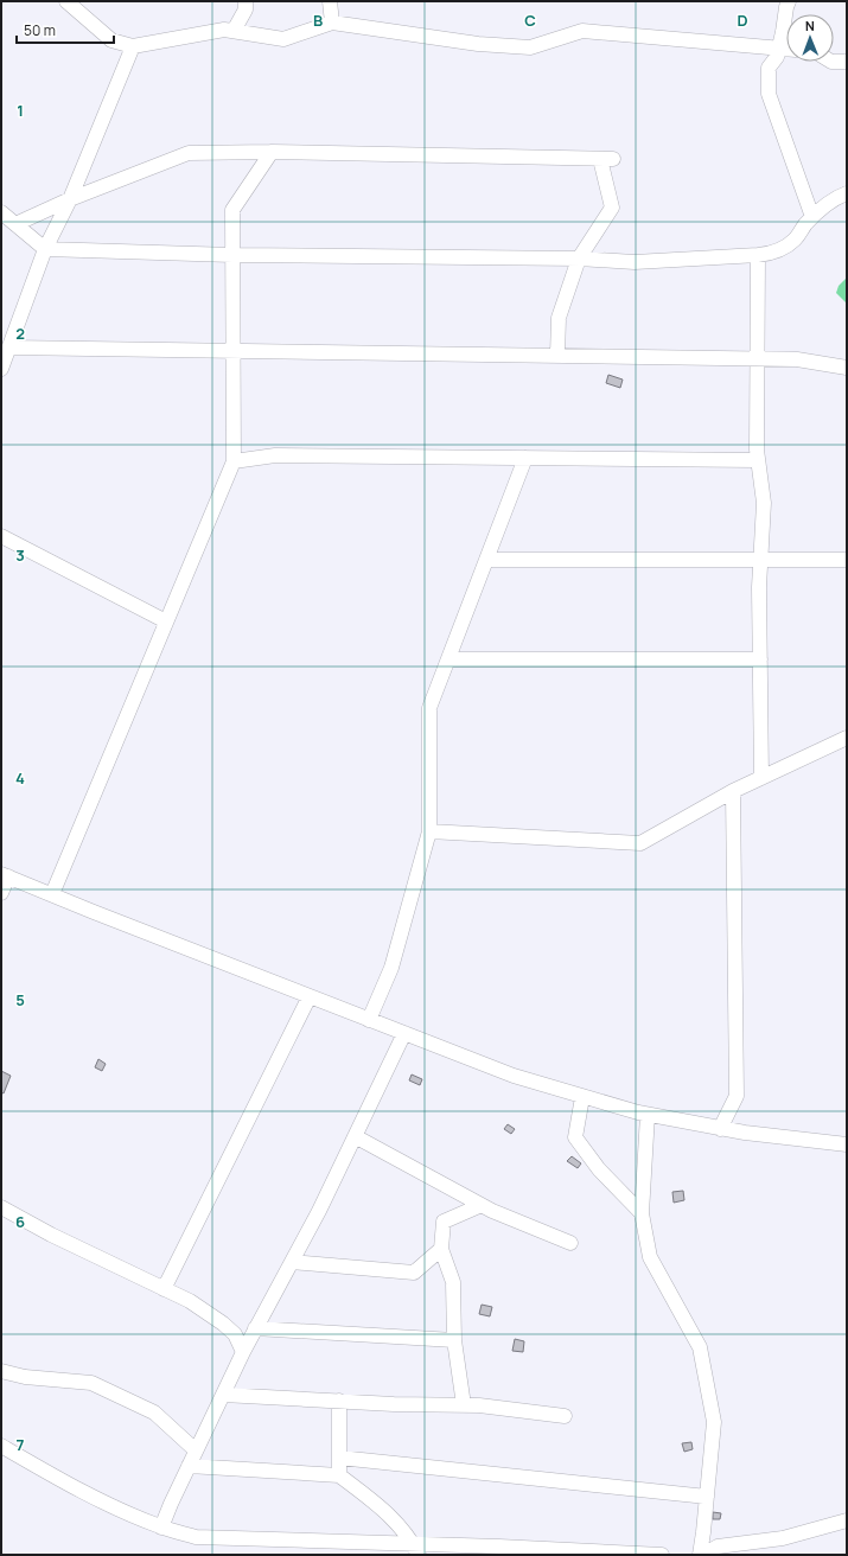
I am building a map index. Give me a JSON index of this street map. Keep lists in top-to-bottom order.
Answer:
{
  "scale_bar": "50 m",
  "north": "top",
  "grid": {
    "columns": ["B", "C", "D"],
    "rows": [
      "1",
      "2",
      "3",
      "4",
      "5",
      "6",
      "7"
    ]
  }
}
